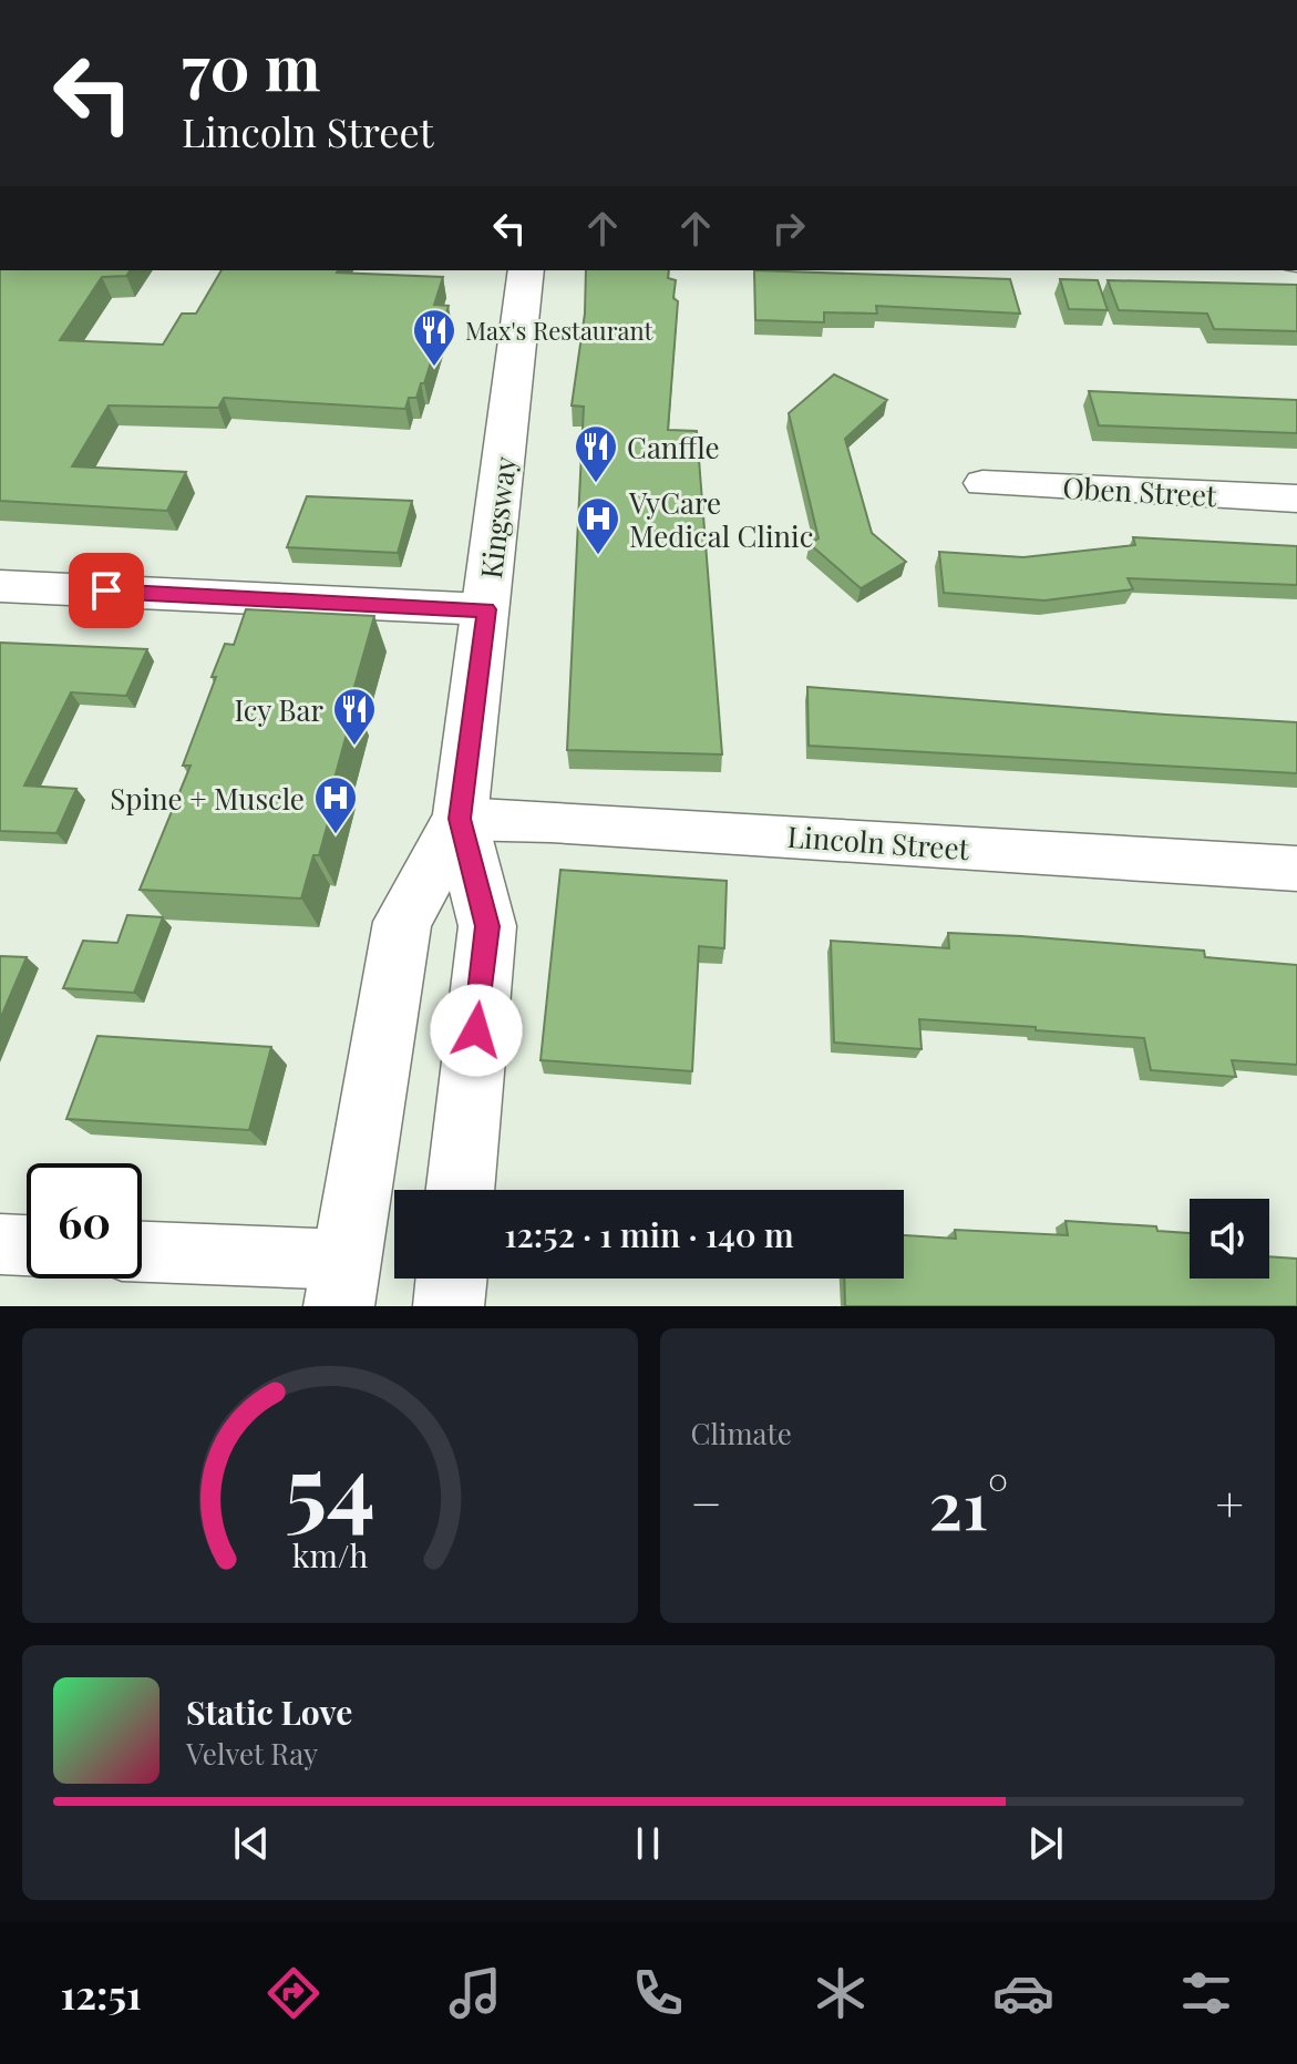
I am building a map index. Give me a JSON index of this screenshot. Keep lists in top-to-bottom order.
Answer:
{
  "streets": {
    "main road": ["Kingsway"],
    "street": ["Oben Street", "Lincoln Street"]
  },
  "crossings": [
    ["Kingsway", "Lincoln Street"]
  ],
  "places": {
    "restaurant": ["Max's Restaurant", "Canffle", "Icy Bar"],
    "hospital": ["VyCare Medical Clinic", "Spine + Muscle"]
  },
  "page": {
    "turn": ["70 m", "Lincoln Street"],
    "limit": "60",
    "trip": "12:52 · 1 min · 140 m",
    "tile": "Climate",
    "heat": ["−", "21°", "+"],
    "song": ["Static Love", "Velvet Ray"],
    "tabs": "12:51",
    "gauge": ["54", "km/h"]
  }
}
